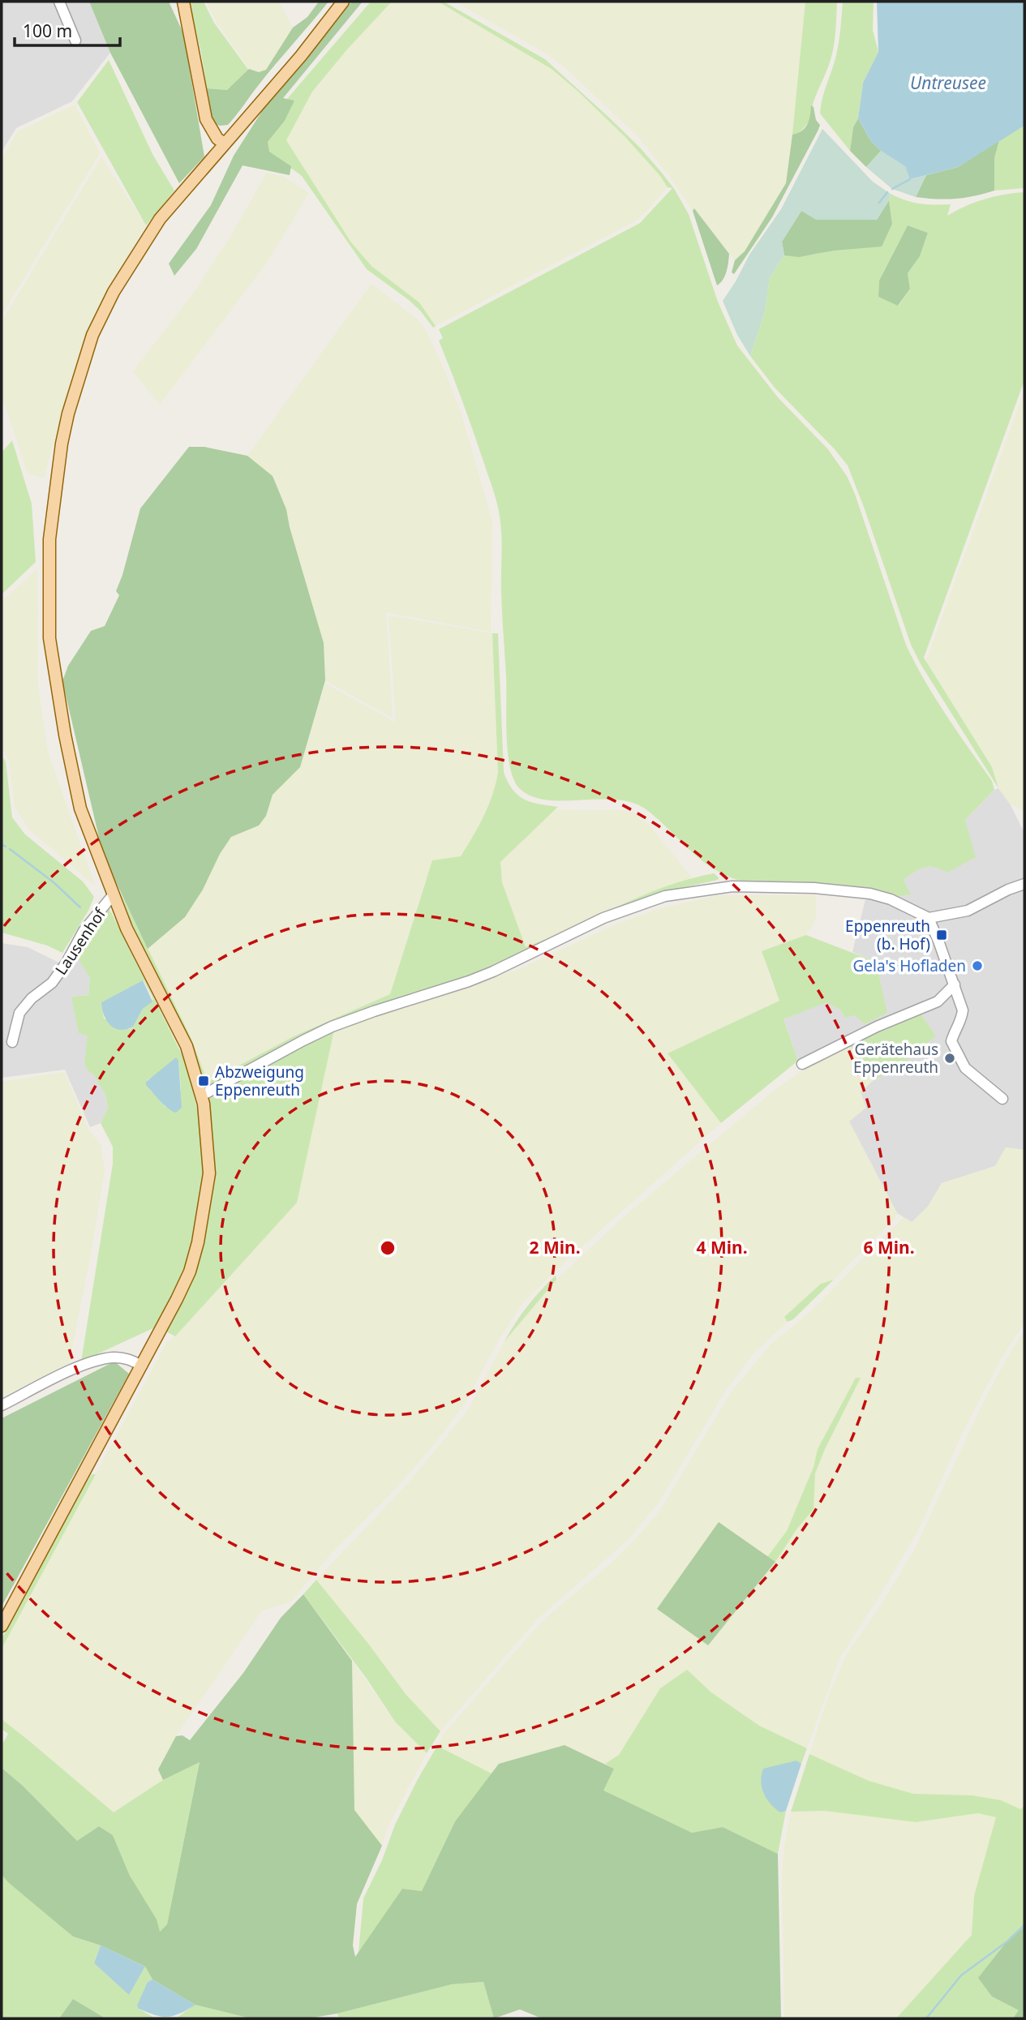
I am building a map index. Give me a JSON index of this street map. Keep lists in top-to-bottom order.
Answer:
{
  "streets": {
    "street": ["Lausenhof"]
  },
  "water": ["Untreusee"],
  "places": {
    "transit": ["Eppenreuth (b. Hof)", "Abzweigung Eppenreuth"],
    "other": ["Gela's Hofladen", "Gerätehaus Eppenreuth"]
  },
  "scale_bar": "100 m",
  "rings": ["2 Min.", "4 Min.", "6 Min."]
}
